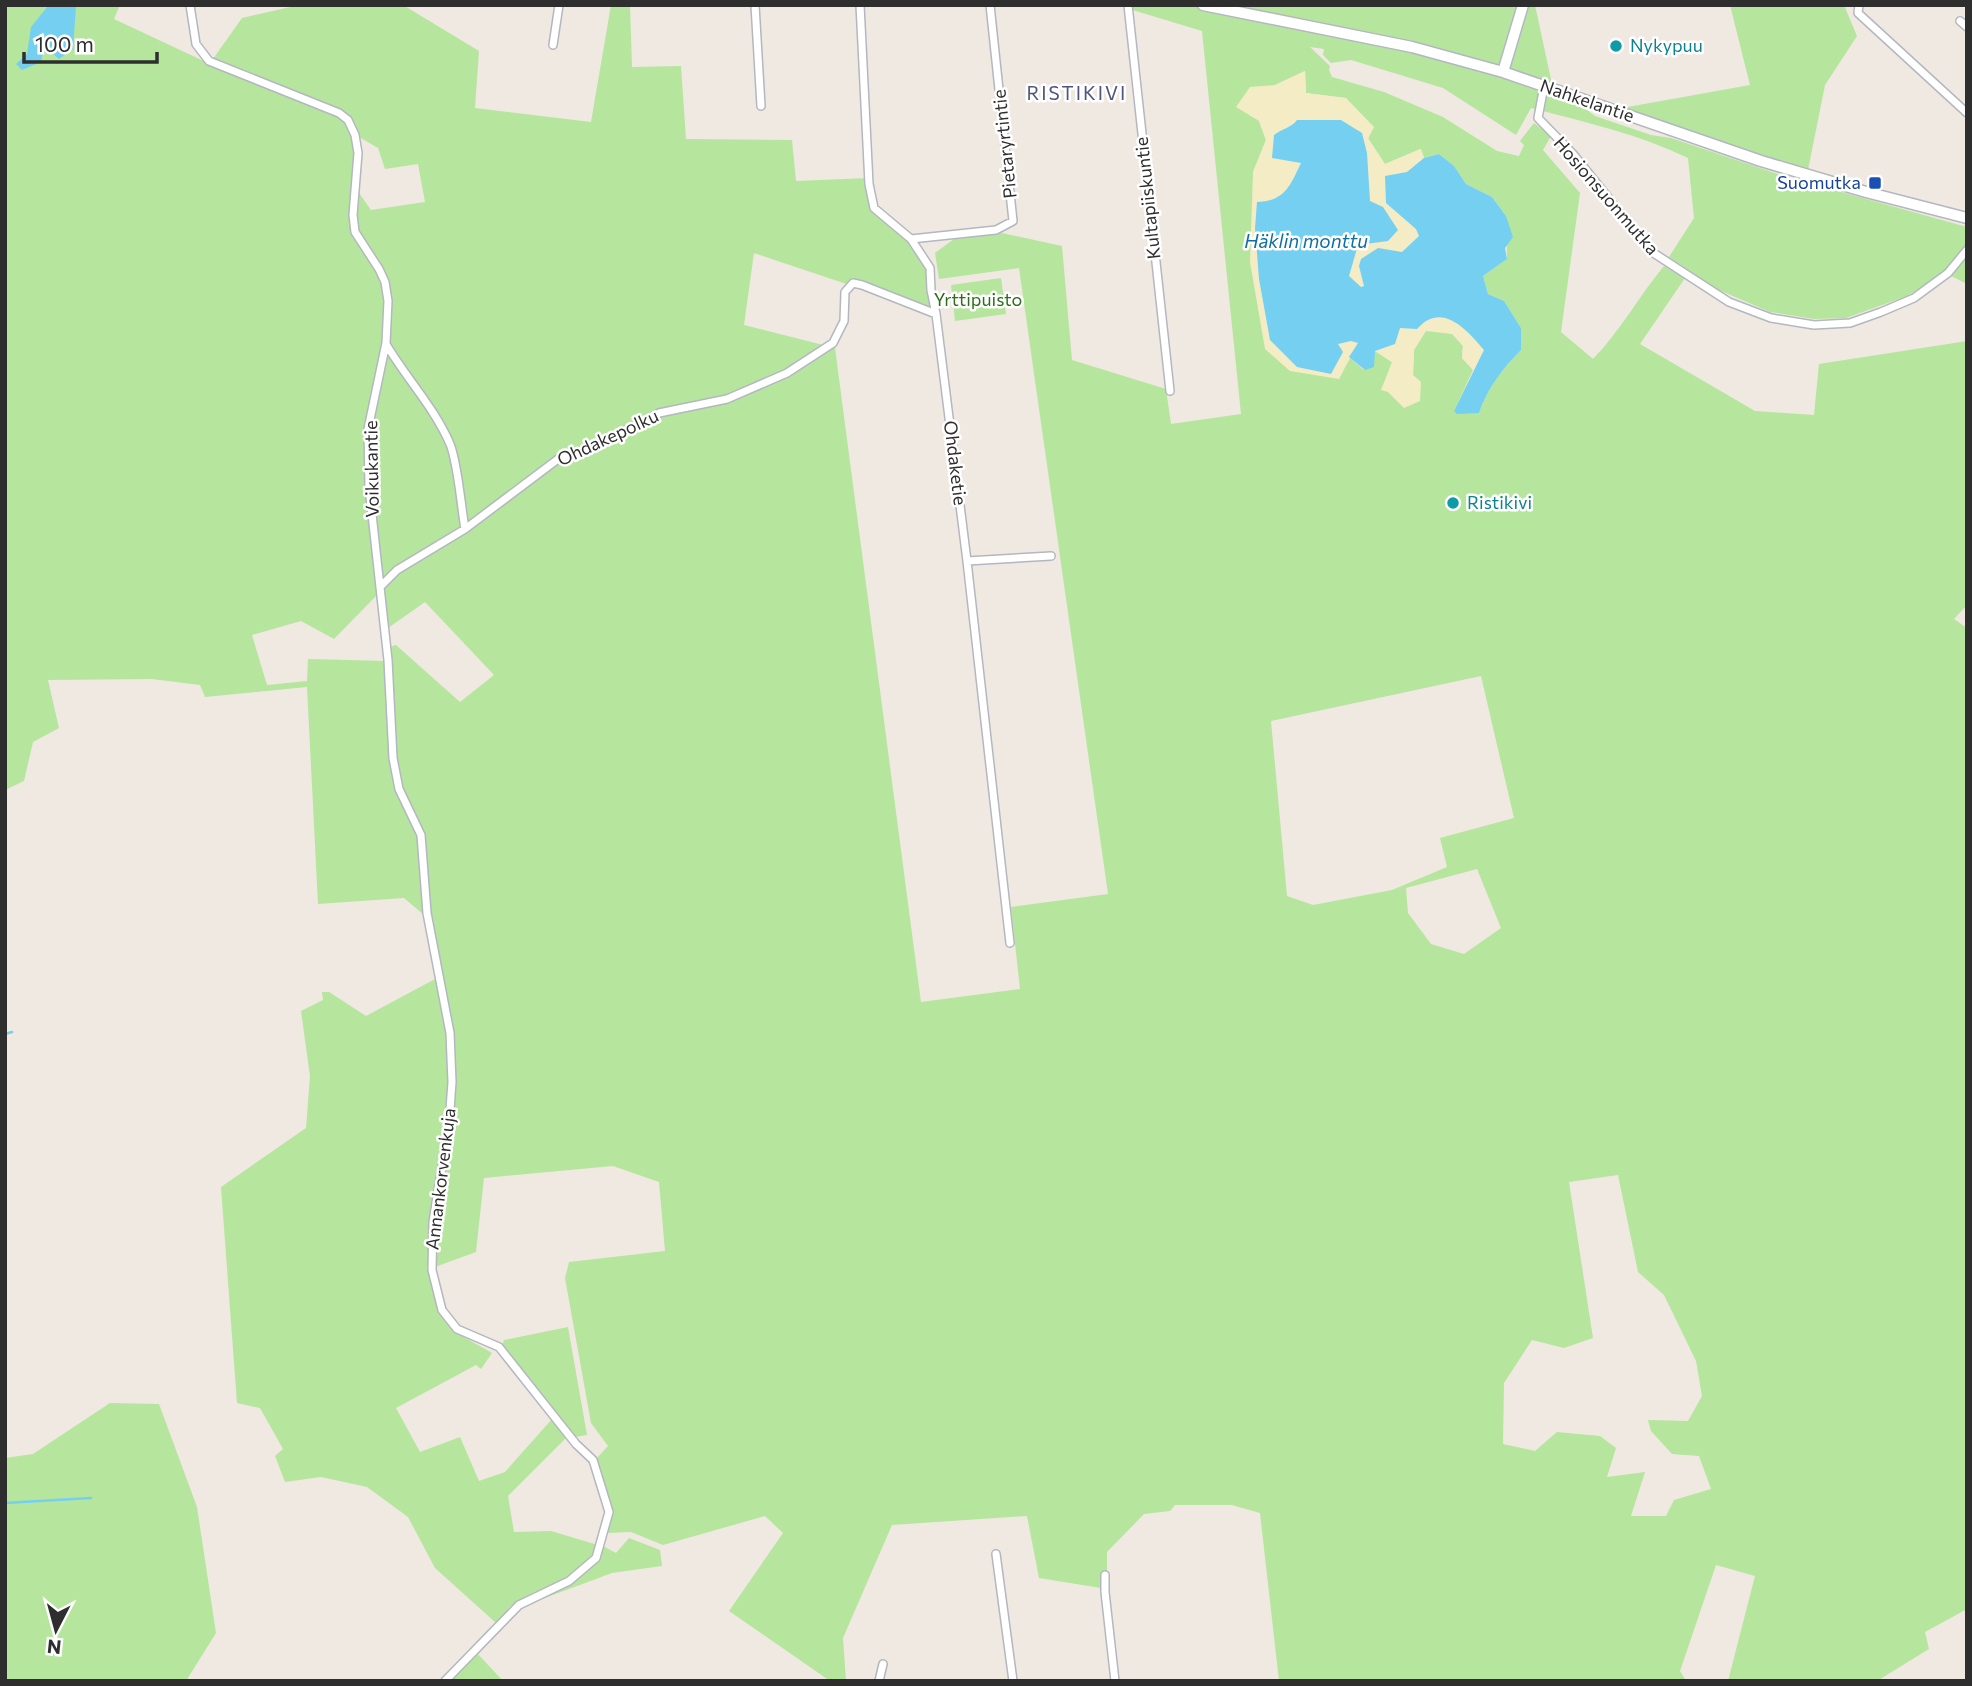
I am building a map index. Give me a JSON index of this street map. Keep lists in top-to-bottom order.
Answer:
{
  "streets": {
    "main road": ["Nahkelantie"],
    "street": [
      "Pietaryrtintie",
      "Hosionsuonmutka",
      "Kultapiiskuntie",
      "Ohdakepolku",
      "Ohdaketie",
      "Voikukantie",
      "Annankorvenkuja"
    ]
  },
  "crossings": [
    ["Nahkelantie", "Hosionsuonmutka"],
    ["Pietaryrtintie", "Ohdaketie"],
    ["Ohdakepolku", "Ohdaketie"],
    ["Ohdakepolku", "Voikukantie"],
    ["Voikukantie", "Annankorvenkuja"]
  ],
  "districts": ["RISTIKIVI"],
  "water": ["Häklin monttu"],
  "parks": ["Yrttipuisto"],
  "places": {
    "other": ["Nykypuu", "Ristikivi"],
    "transit": ["Suomutka"]
  },
  "scale_bar": "100 m",
  "north": "bottom"
}
